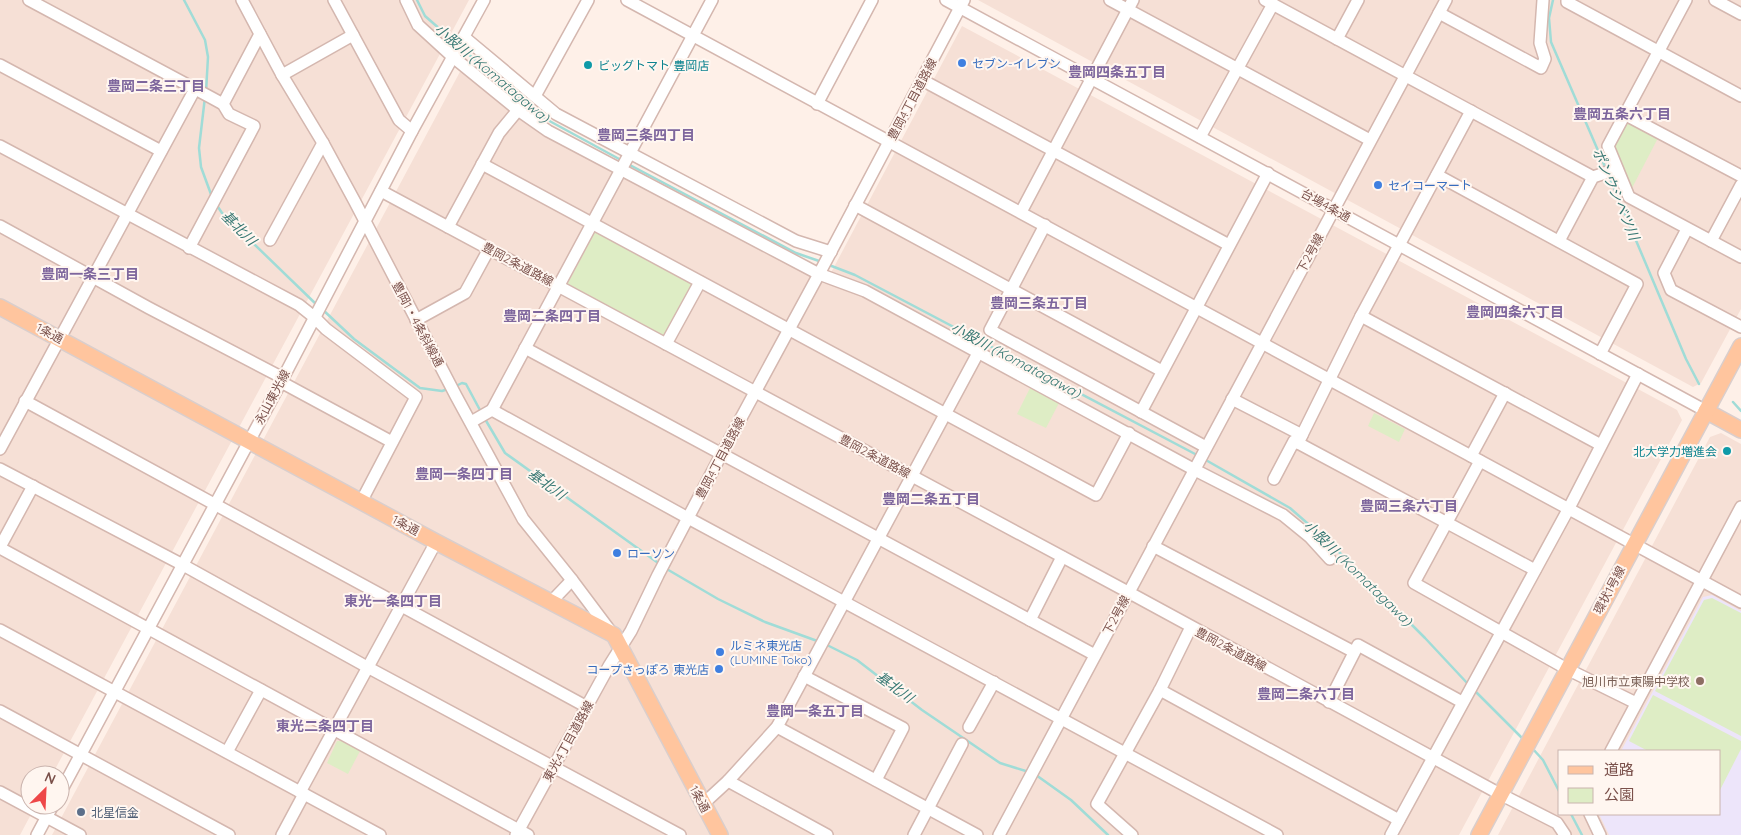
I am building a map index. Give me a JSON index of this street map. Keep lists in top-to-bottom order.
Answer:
{
  "streets": {
    "main road": ["1条通", "環状1号線"],
    "street": [
      "豊岡4丁目道路線",
      "台場4条通",
      "下2号線",
      "豊岡2条道路線",
      "豊岡1・4条斜線通",
      "永山東光線",
      "東光4丁目道路線"
    ]
  },
  "crossings": [
    ["豊岡4丁目道路線", "台場4条通"],
    ["豊岡4丁目道路線", "豊岡2条道路線"],
    ["豊岡4丁目道路線", "豊岡1・4条斜線通"],
    ["豊岡4丁目道路線", "1条通"],
    ["豊岡4丁目道路線", "東光4丁目道路線"],
    ["台場4条通", "下2号線"],
    ["台場4条通", "環状1号線"],
    ["下2号線", "豊岡2条道路線"],
    ["豊岡2条道路線", "永山東光線"],
    ["豊岡2条道路線", "環状1号線"],
    ["豊岡1・4条斜線通", "1条通"],
    ["豊岡1・4条斜線通", "永山東光線"],
    ["豊岡1・4条斜線通", "東光4丁目道路線"],
    ["1条通", "永山東光線"],
    ["1条通", "東光4丁目道路線"]
  ],
  "districts": [
    "豊岡四条五丁目",
    "豊岡二条三丁目",
    "豊岡五条六丁目",
    "豊岡三条四丁目",
    "豊岡一条三丁目",
    "豊岡三条五丁目",
    "豊岡四条六丁目",
    "豊岡二条四丁目",
    "豊岡一条四丁目",
    "豊岡二条五丁目",
    "豊岡三条六丁目",
    "東光一条四丁目",
    "豊岡二条六丁目",
    "豊岡一条五丁目",
    "東光二条四丁目"
  ],
  "water": ["小股川 (Komatagawa)", "ポンウシベツ川", "基北川"],
  "places": [
    "セブン-イレブン",
    "ビッグトマト 豊岡店",
    "セイコーマート",
    "北大学力増進会",
    "ローソン",
    "ルミネ東光店 (LUMINE Toko)",
    "コープさっぽろ 東光店",
    "旭川市立東陽中学校",
    "北星信金"
  ],
  "legend": ["道路", "公園"],
  "north": "top right"
}
